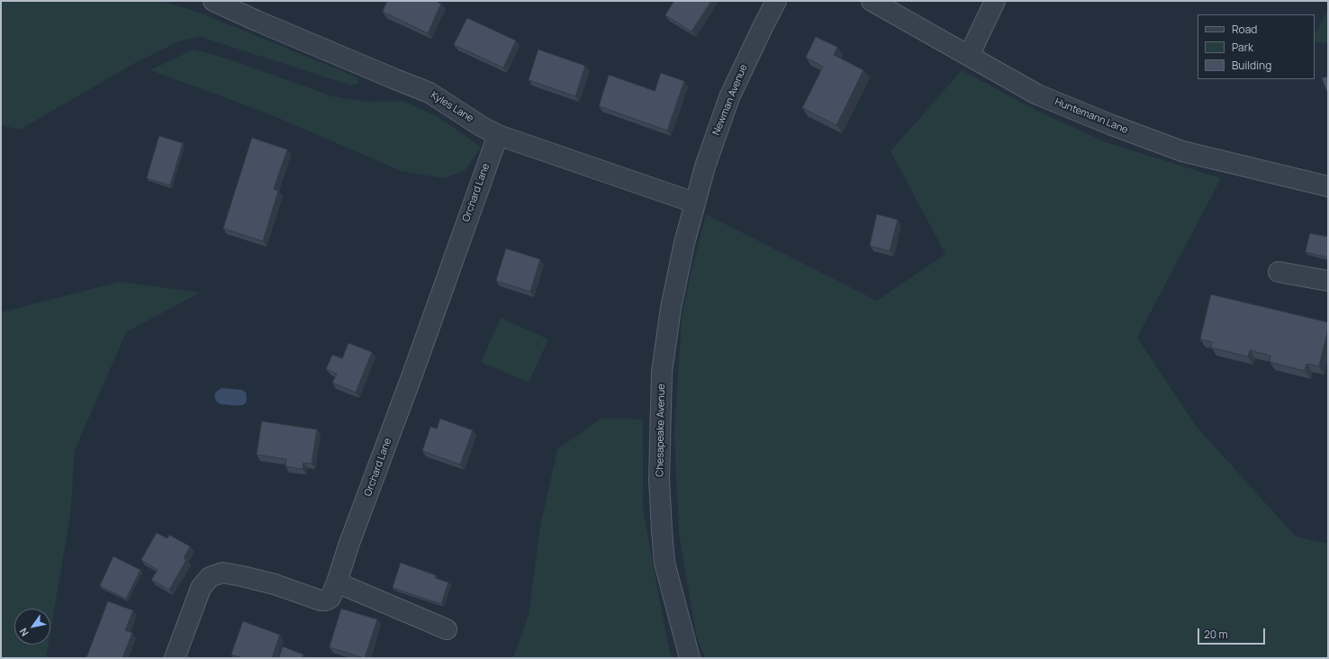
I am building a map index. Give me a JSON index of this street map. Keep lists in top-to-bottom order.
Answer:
{
  "streets": {
    "street": [
      "Newman Avenue",
      "Kyles Lane",
      "Huntemann Lane",
      "Orchard Lane",
      "Chesapeake Avenue"
    ]
  },
  "crossings": [
    ["Newman Avenue", "Kyles Lane"],
    ["Newman Avenue", "Chesapeake Avenue"],
    ["Kyles Lane", "Orchard Lane"],
    ["Kyles Lane", "Chesapeake Avenue"]
  ],
  "legend": ["Road", "Park", "Building"],
  "scale_bar": "20 m",
  "north": "bottom left"
}
